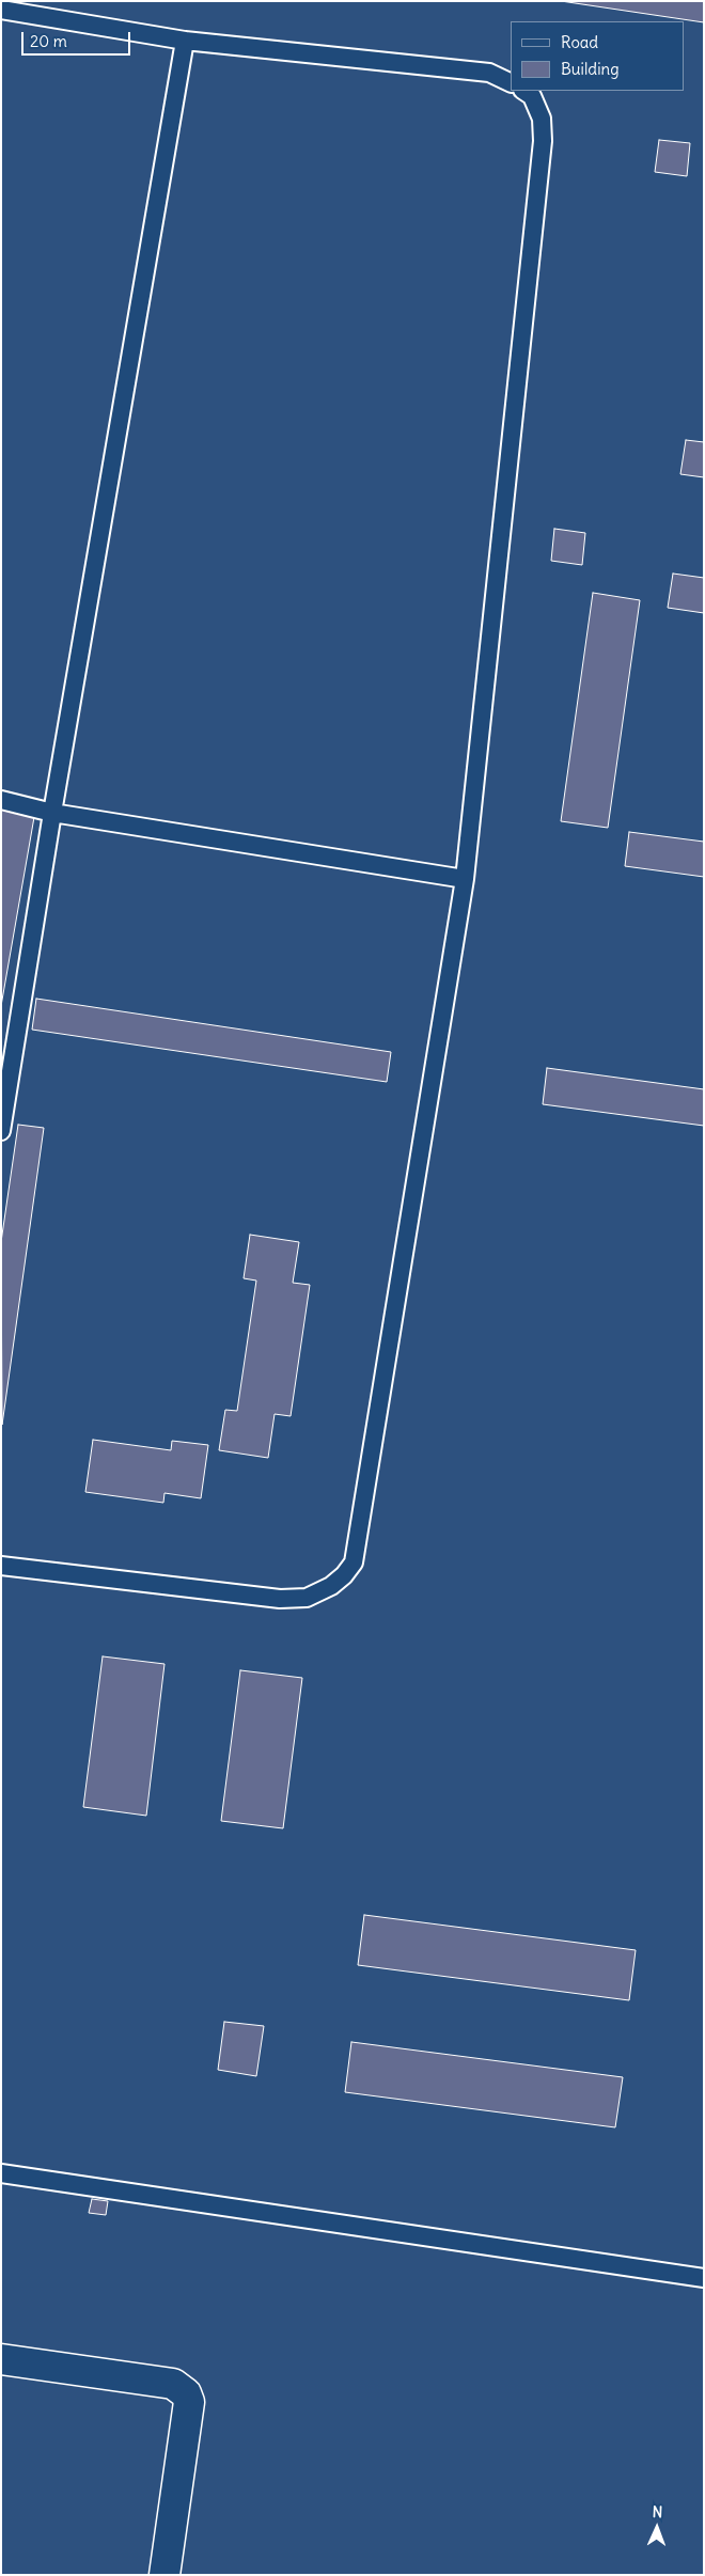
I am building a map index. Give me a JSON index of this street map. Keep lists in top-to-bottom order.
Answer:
{
  "legend": ["Road", "Building"],
  "scale_bar": "20 m",
  "north": "top"
}
